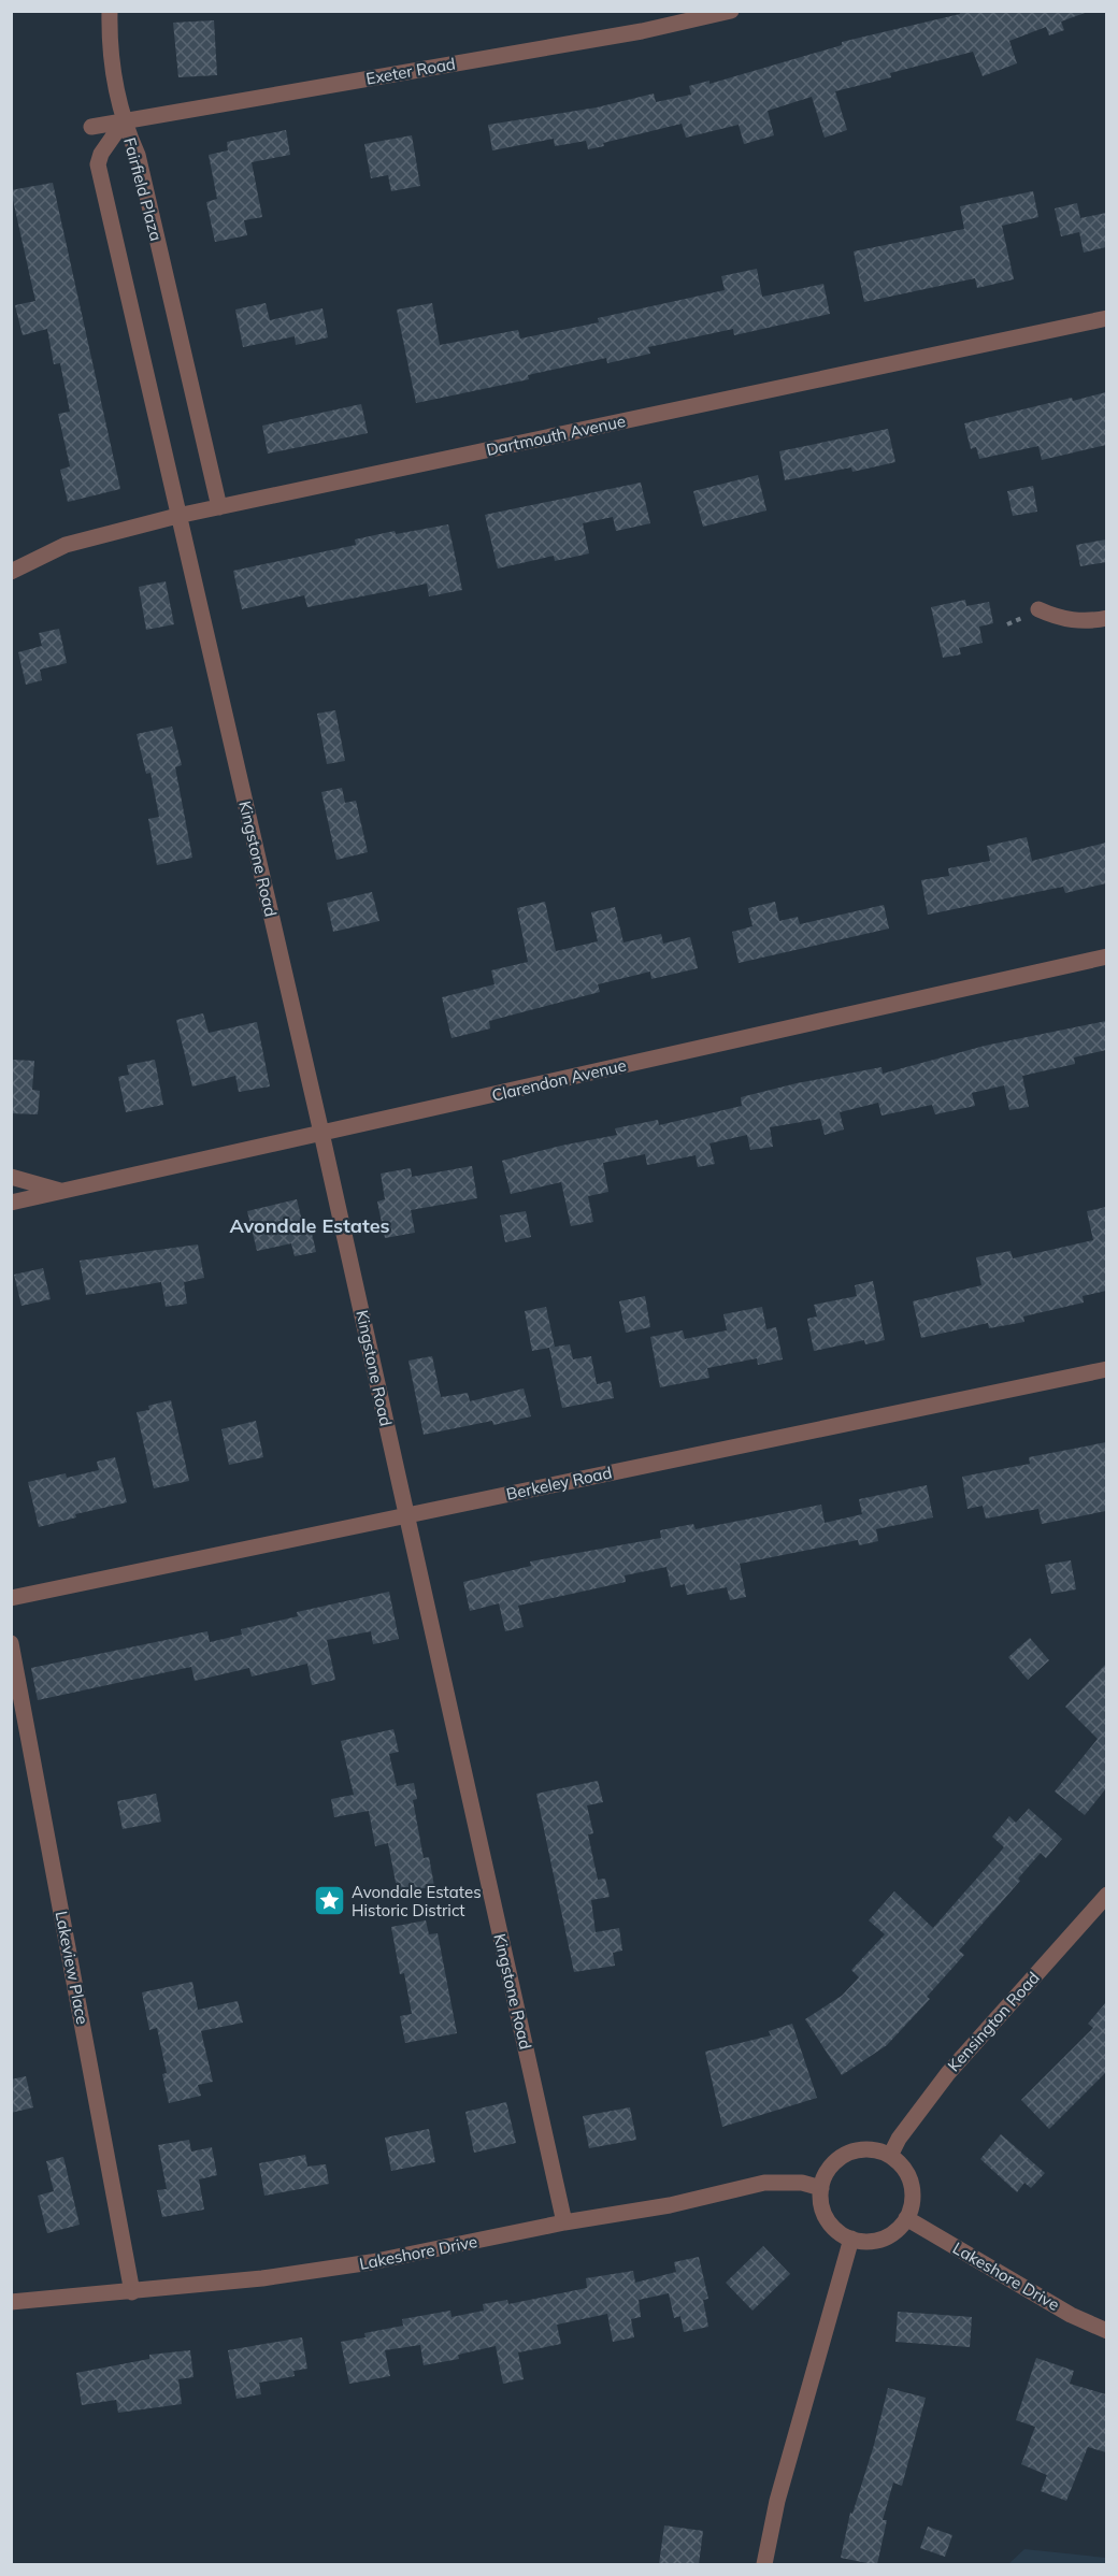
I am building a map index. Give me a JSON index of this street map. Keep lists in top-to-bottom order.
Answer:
{
  "streets": {
    "street": [
      "Exeter Road",
      "Fairfield Plaza",
      "Dartmouth Avenue",
      "Kingstone Road",
      "Clarendon Avenue",
      "Berkeley Road",
      "Lakeview Place",
      "Kensington Road",
      "Lakeshore Drive"
    ]
  },
  "crossings": [
    ["Exeter Road", "Fairfield Plaza"],
    ["Fairfield Plaza", "Dartmouth Avenue"],
    ["Fairfield Plaza", "Kingstone Road"],
    ["Dartmouth Avenue", "Kingstone Road"],
    ["Kingstone Road", "Clarendon Avenue"],
    ["Kingstone Road", "Berkeley Road"],
    ["Kingstone Road", "Lakeshore Drive"],
    ["Lakeview Place", "Lakeshore Drive"],
    ["Kensington Road", "Lakeshore Drive"]
  ],
  "districts": ["Avondale Estates"],
  "places": {
    "place": ["Avondale Estates Historic District"]
  }
}
